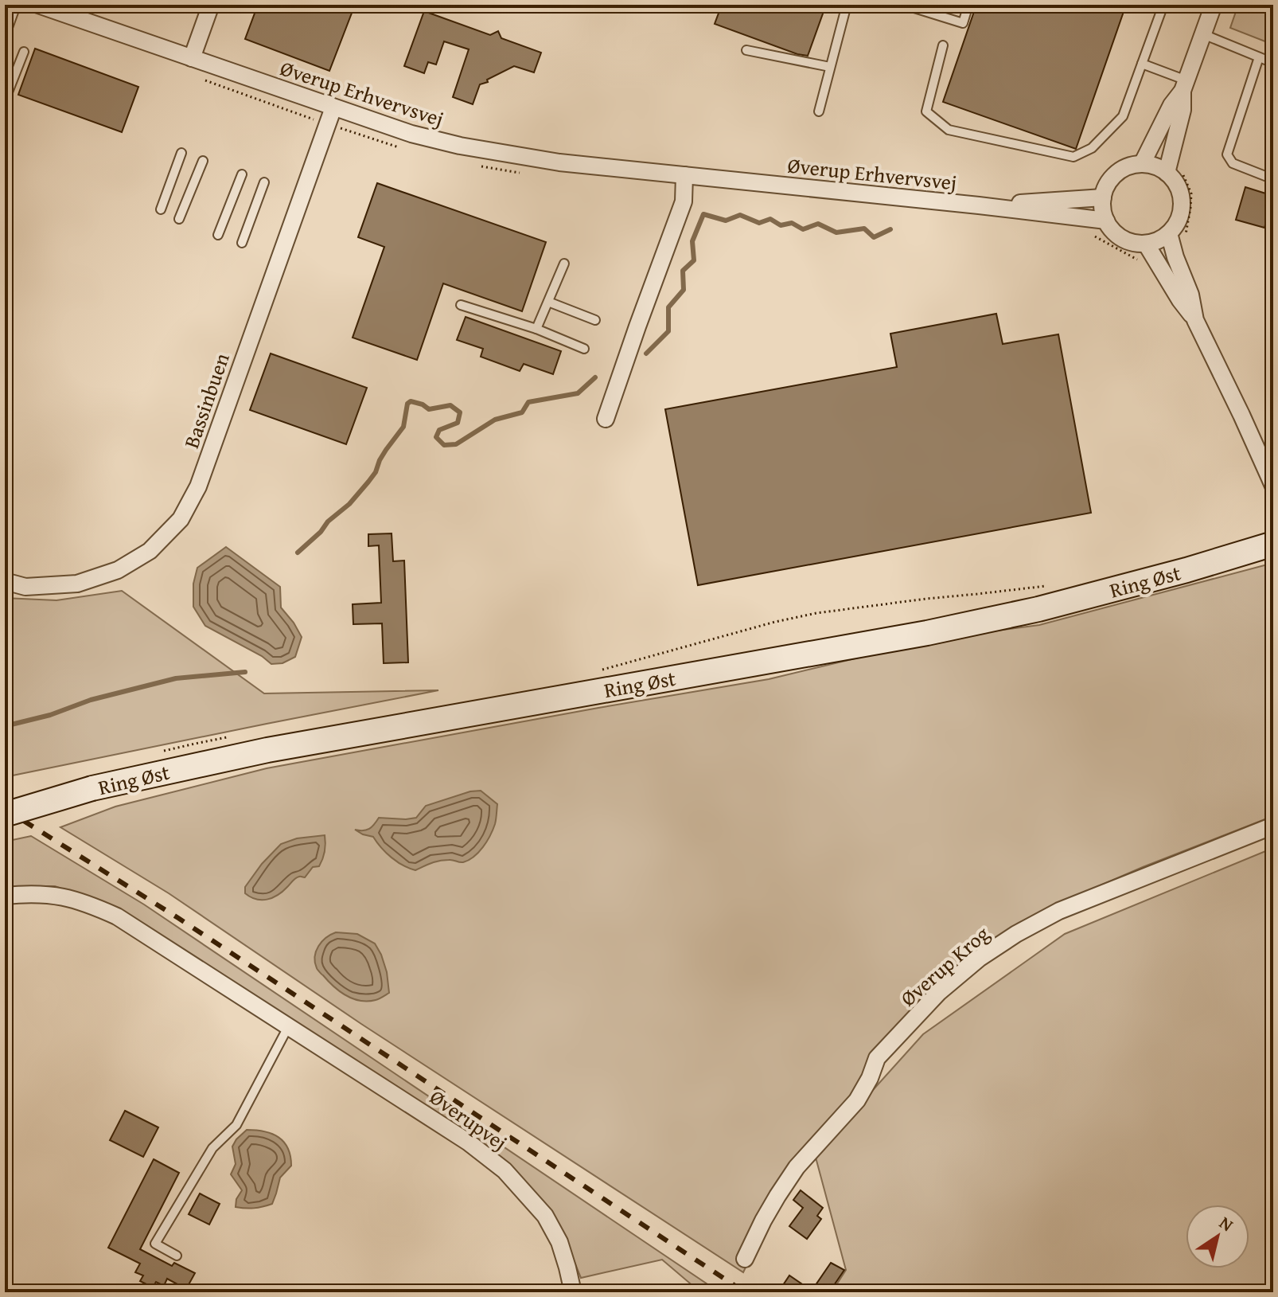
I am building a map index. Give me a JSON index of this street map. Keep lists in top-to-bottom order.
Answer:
{
  "streets": {
    "main road": ["Ring Øst"],
    "street": [
      "Øverup Erhvervsvej",
      "Bassinbuen",
      "Øverup Krog",
      "Øverupvej"
    ]
  },
  "crossings": [
    ["Øverup Erhvervsvej", "Bassinbuen"]
  ],
  "north": "top right"
}
